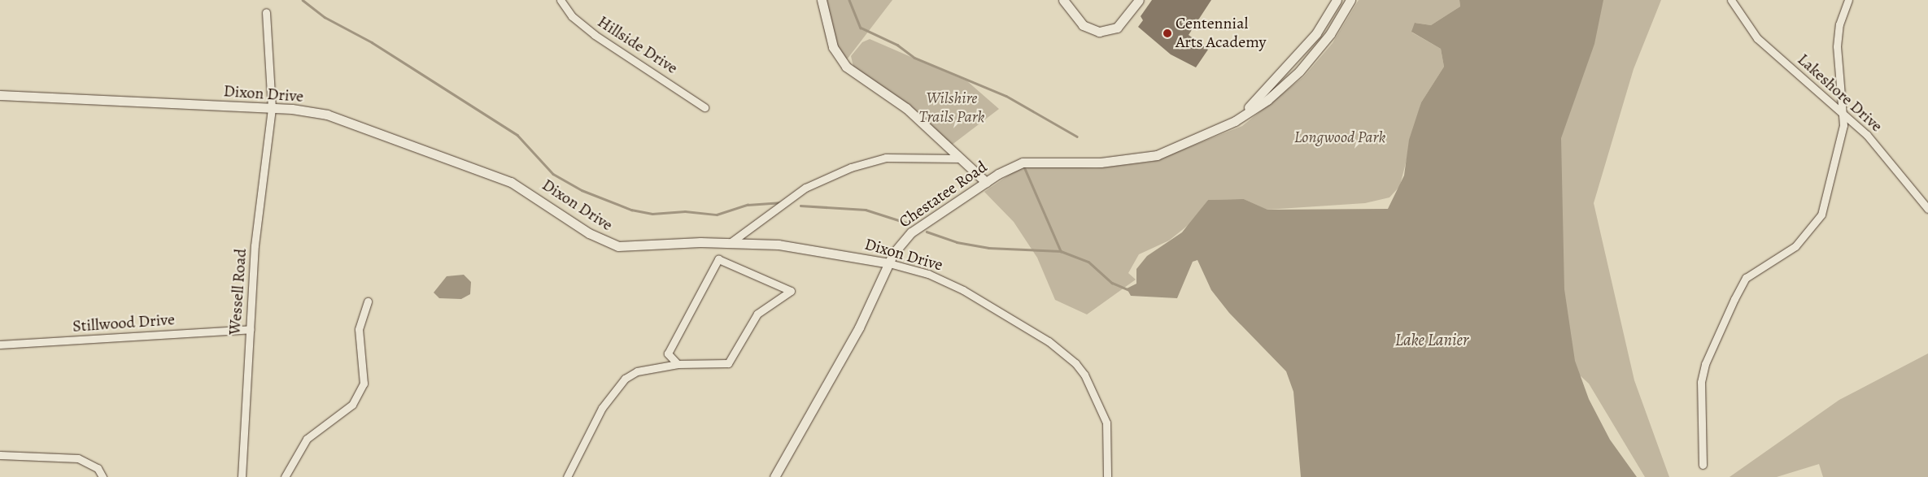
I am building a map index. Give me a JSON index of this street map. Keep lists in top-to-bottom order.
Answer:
{
  "streets": {
    "street": [
      "Hillside Drive",
      "Lakeshore Drive",
      "Dixon Drive",
      "Chestatee Road",
      "Wessell Road",
      "Stillwood Drive"
    ]
  },
  "crossings": [
    ["Dixon Drive", "Chestatee Road"],
    ["Dixon Drive", "Wessell Road"],
    ["Wessell Road", "Stillwood Drive"]
  ],
  "water": ["Lake Lanier"],
  "parks": ["Wilshire Trails Park", "Longwood Park"],
  "places": ["Centennial Arts Academy"]
}
